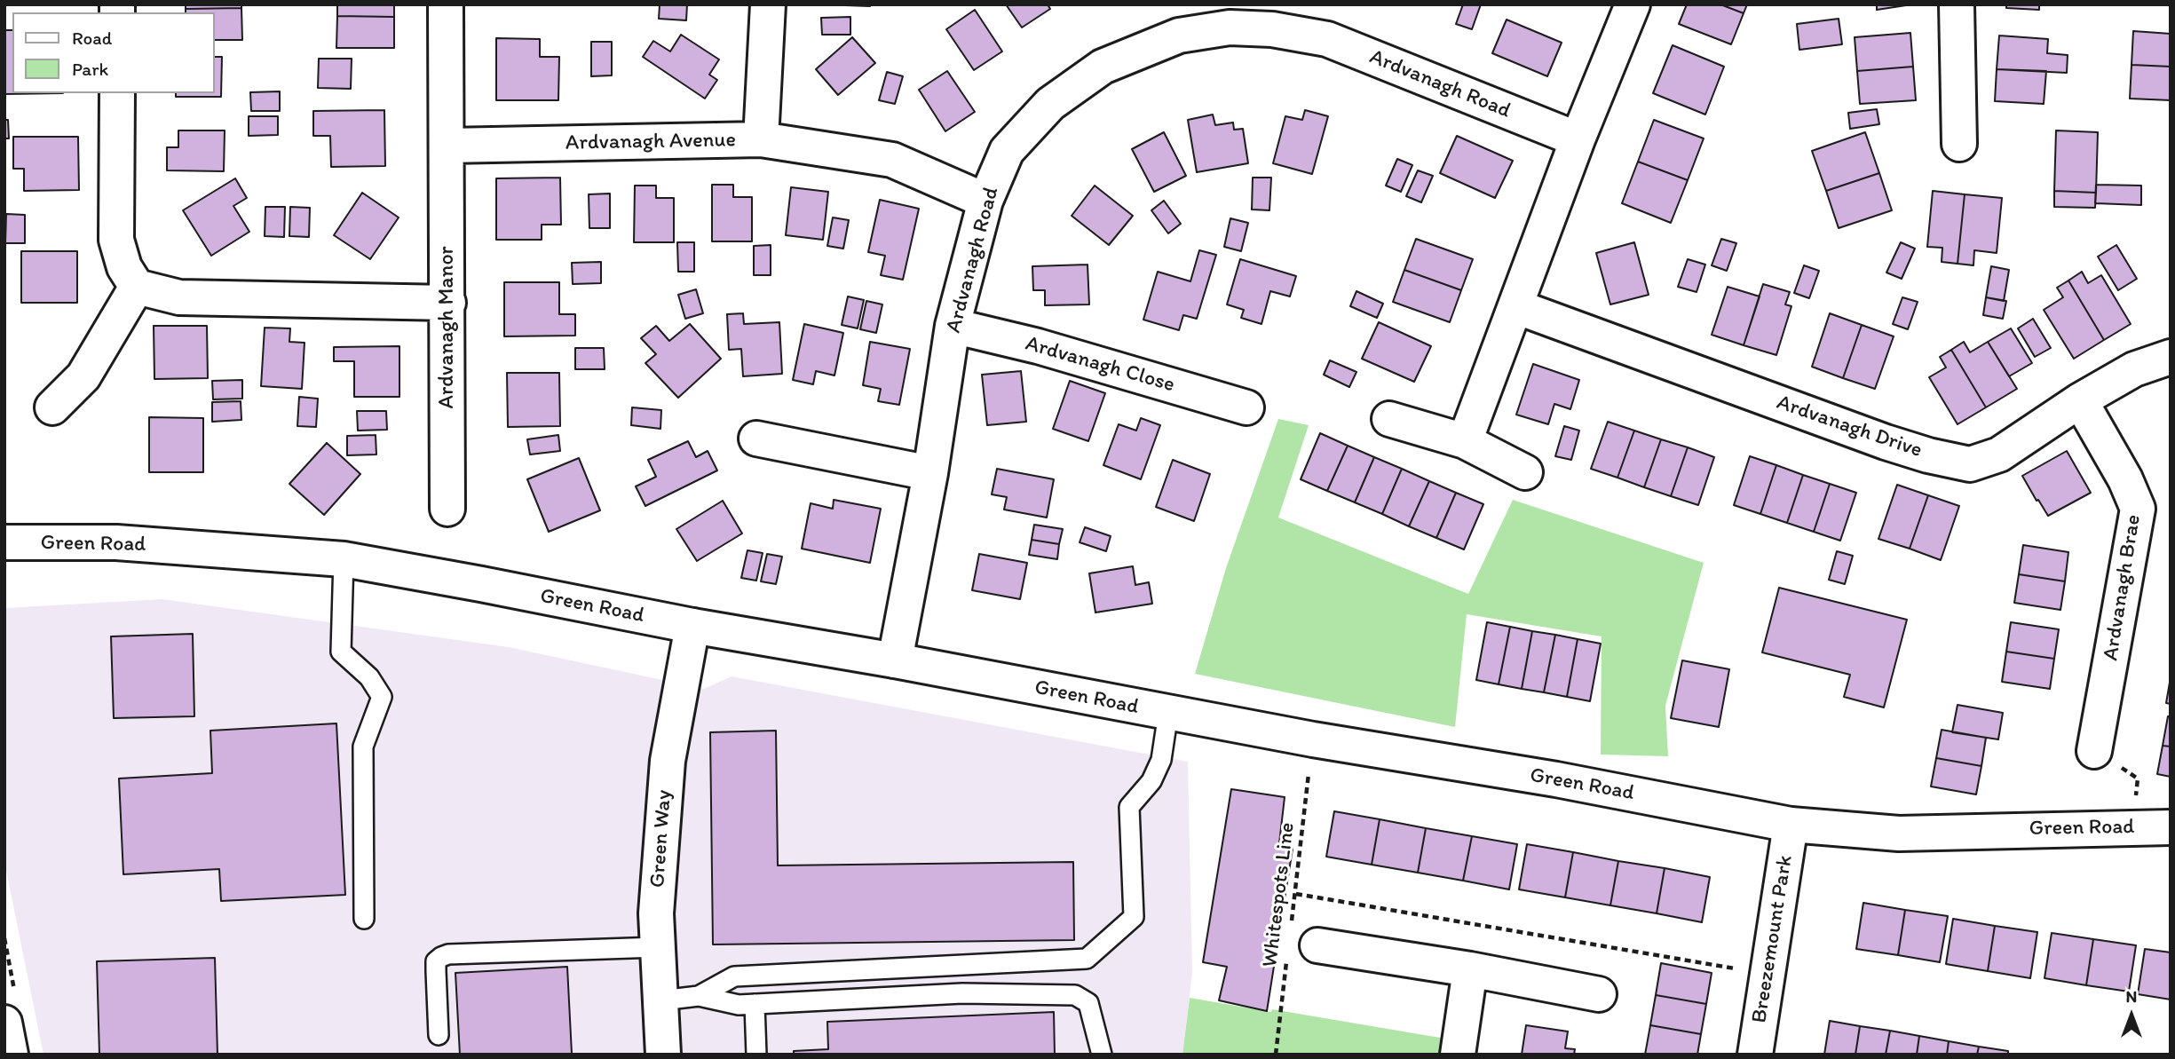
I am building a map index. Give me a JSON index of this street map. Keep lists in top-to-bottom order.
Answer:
{
  "streets": {
    "main road": [
      "Ardvanagh Road",
      "Ardvanagh Avenue",
      "Ardvanagh Manor",
      "Ardvanagh Close",
      "Ardvanagh Drive",
      "Green Road",
      "Ardvanagh Brae",
      "Green Way",
      "Breezemount Park"
    ],
    "path": ["Whitespots Line"]
  },
  "crossings": [
    ["Ardvanagh Road", "Ardvanagh Avenue"],
    ["Ardvanagh Road", "Ardvanagh Close"],
    ["Ardvanagh Road", "Green Road"],
    ["Ardvanagh Avenue", "Ardvanagh Manor"],
    ["Ardvanagh Drive", "Ardvanagh Brae"],
    ["Green Road", "Green Way"],
    ["Green Road", "Whitespots Line"],
    ["Green Road", "Breezemount Park"]
  ],
  "legend": ["Road", "Park"],
  "north": "top"
}
